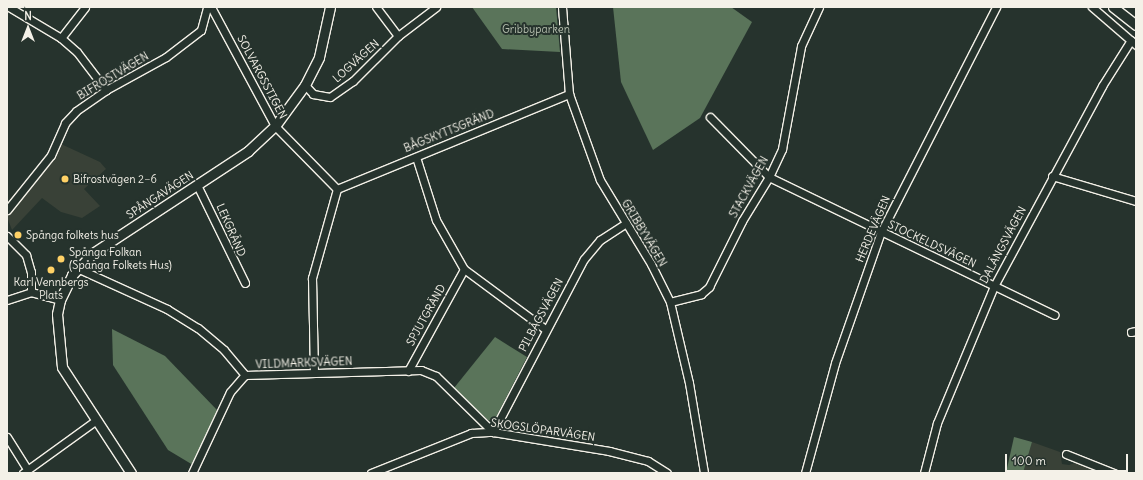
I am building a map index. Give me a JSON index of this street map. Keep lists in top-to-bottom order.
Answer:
{
  "streets": {
    "street": [
      "LOGVÄGEN",
      "BIFROSTVÄGEN",
      "SOLVARGSSTIGEN",
      "BÅGSKYTTSGRÄND",
      "STACKVÄGEN",
      "SPÅNGAVÄGEN",
      "HERDEVÄGEN",
      "LEKGRÄND",
      "GRIBBYVÄGEN",
      "STOCKELDSVÄGEN",
      "DALÄNGSVÄGEN",
      "SPJUTGRÄND",
      "PILBÅGSVÄGEN",
      "VILDMARKSVÄGEN",
      "SKOGSLÖPARVÄGEN"
    ]
  },
  "crossings": [
    ["LOGVÄGEN", "SPÅNGAVÄGEN"],
    ["SOLVARGSSTIGEN", "BÅGSKYTTSGRÄND"],
    ["SOLVARGSSTIGEN", "SPÅNGAVÄGEN"],
    ["BÅGSKYTTSGRÄND", "GRIBBYVÄGEN"],
    ["STACKVÄGEN", "GRIBBYVÄGEN"],
    ["STACKVÄGEN", "STOCKELDSVÄGEN"],
    ["SPÅNGAVÄGEN", "LEKGRÄND"],
    ["SPÅNGAVÄGEN", "VILDMARKSVÄGEN"],
    ["HERDEVÄGEN", "STOCKELDSVÄGEN"],
    ["GRIBBYVÄGEN", "PILBÅGSVÄGEN"],
    ["STOCKELDSVÄGEN", "DALÄNGSVÄGEN"],
    ["SPJUTGRÄND", "VILDMARKSVÄGEN"],
    ["PILBÅGSVÄGEN", "VILDMARKSVÄGEN"],
    ["PILBÅGSVÄGEN", "SKOGSLÖPARVÄGEN"],
    ["VILDMARKSVÄGEN", "SKOGSLÖPARVÄGEN"]
  ],
  "parks": ["Gribbyparken"],
  "places": [
    "Bifrostvägen 2–6",
    "Spånga folkets hus",
    "Spånga Folkan (Spånga Folkets Hus)",
    "Karl Vennbergs Plats"
  ],
  "scale_bar": "100 m",
  "north": "top"
}
